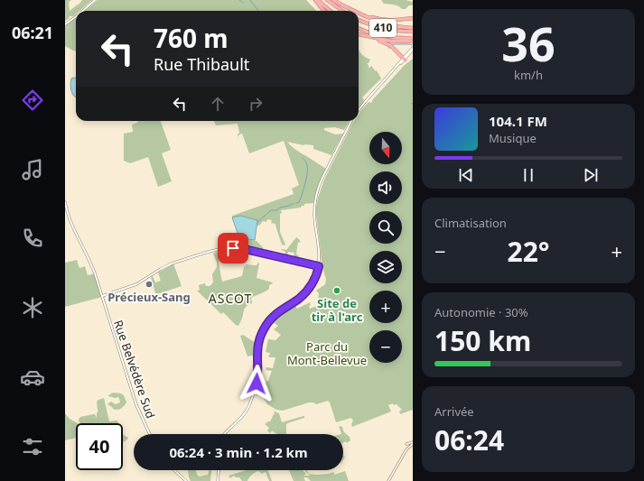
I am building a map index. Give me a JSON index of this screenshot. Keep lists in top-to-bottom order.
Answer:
{
  "streets": {
    "highway": ["410"],
    "street": ["Rue Belvédère Sud"]
  },
  "districts": ["ASCOT"],
  "parks": ["Parc du Mont-Bellevue"],
  "places": ["Précieux-Sang", "Site de tir à l'arc"],
  "north": "bottom",
  "page": {
    "tabs": "06:21",
    "tile": [
      ["36", "km/h"],
      "Climatisation",
      ["Autonomie · 30%", "150 km"],
      ["Arrivée", "06:24"]
    ],
    "turn": ["760 m", "Rue Thibault"],
    "song": ["104.1 FM", "Musique"],
    "map_buttons": ["+", "−"],
    "heat": ["−", "22°", "+"],
    "limit": "40",
    "trip": "06:24 · 3 min · 1.2 km"
  }
}
